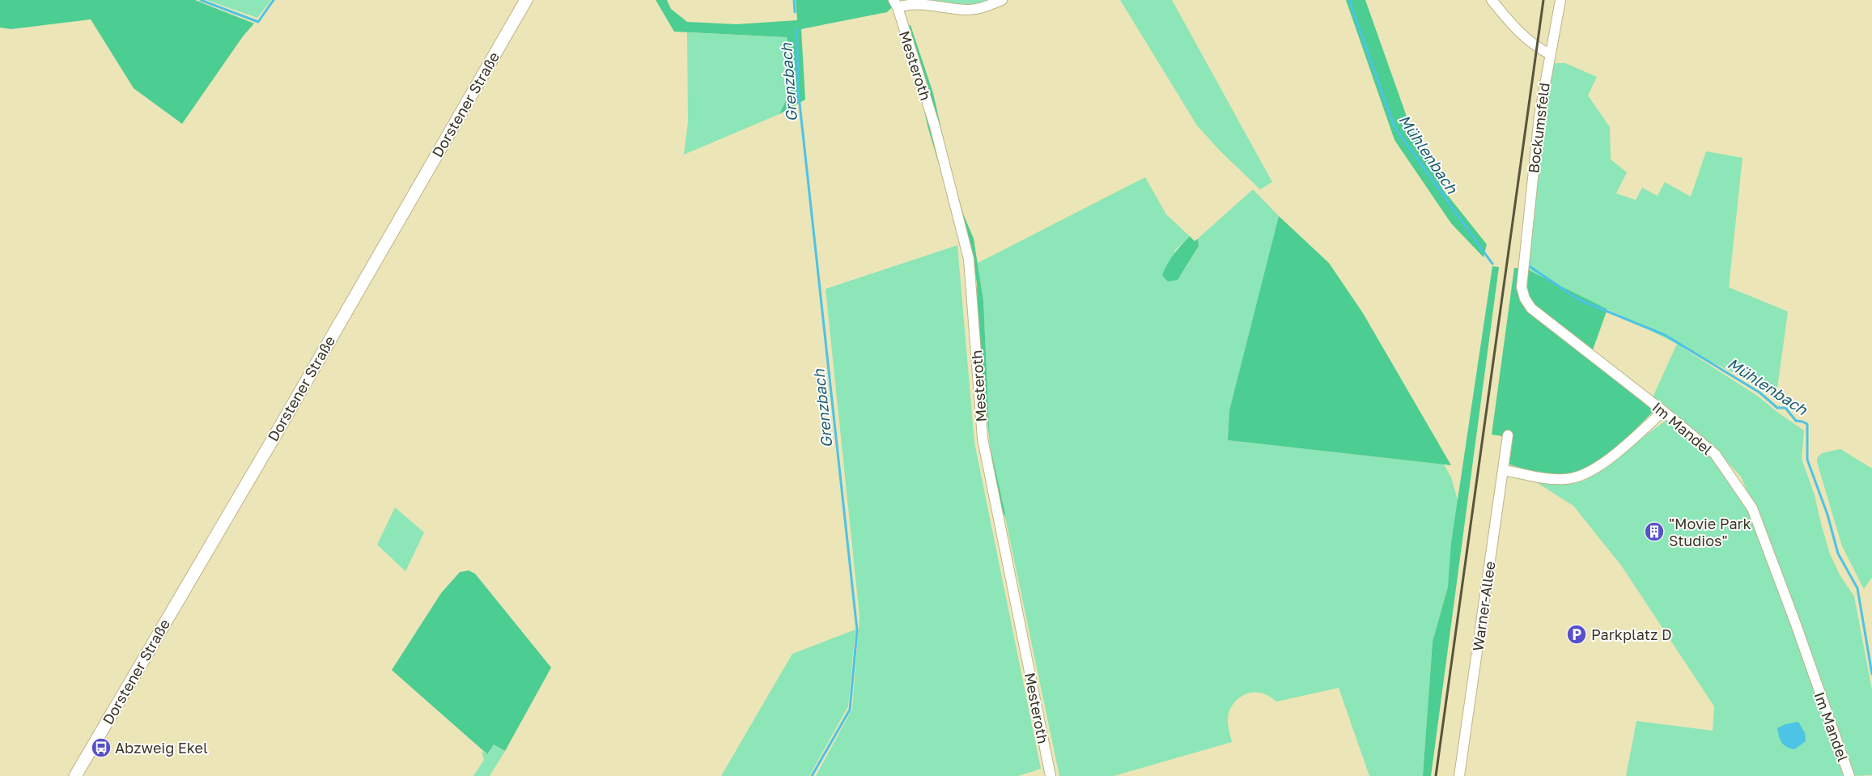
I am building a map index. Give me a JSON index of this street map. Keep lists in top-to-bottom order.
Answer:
{
  "streets": {
    "main road": ["Dorstener Straße"],
    "street": [
      "Mesteroth",
      "Bockumsfeld",
      "Im Mandel",
      "Warner-Allee"
    ]
  },
  "crossings": [
    ["Bockumsfeld", "Im Mandel"]
  ],
  "water": ["Grenzbach", "Mühlenbach"],
  "places": {
    "building": ["\"Movie Park Studios\""],
    "parking": ["Parkplatz D"],
    "bus stop": ["Abzweig Ekel"]
  }
}
